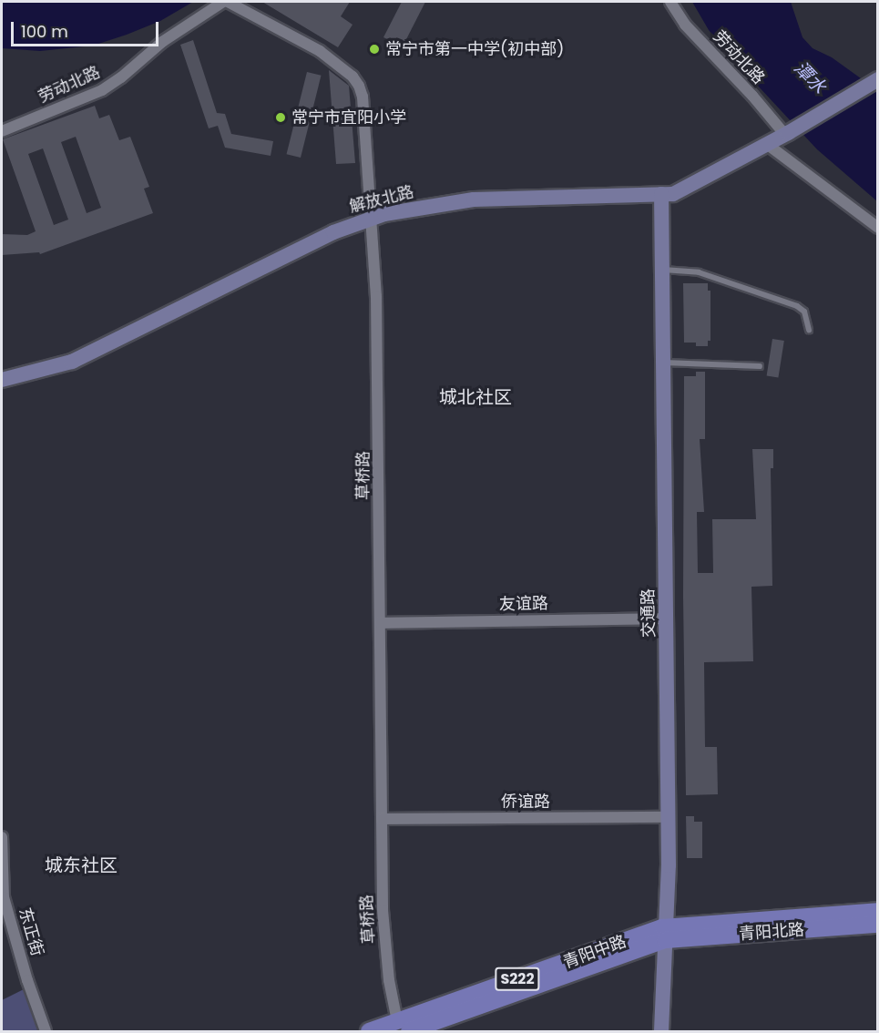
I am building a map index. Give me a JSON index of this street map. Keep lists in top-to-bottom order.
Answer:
{
  "streets": {
    "main road": ["青阳北路", "青阳中路", "S222"],
    "street": [
      "劳动北路",
      "解放北路",
      "草桥路",
      "友谊路",
      "交通路",
      "侨谊路",
      "东正街"
    ]
  },
  "crossings": [
    ["劳动北路", "解放北路"],
    ["解放北路", "草桥路"],
    ["解放北路", "交通路"],
    ["草桥路", "友谊路"],
    ["草桥路", "侨谊路"],
    ["草桥路", "青阳中路"],
    ["友谊路", "交通路"],
    ["交通路", "侨谊路"],
    ["交通路", "青阳北路"],
    ["交通路", "青阳中路"],
    ["青阳北路", "青阳中路"]
  ],
  "districts": ["城北社区", "城东社区"],
  "water": ["潭水"],
  "places": ["常宁市第一中学(初中部)", "常宁市宜阳小学"],
  "scale_bar": "100 m"
}
